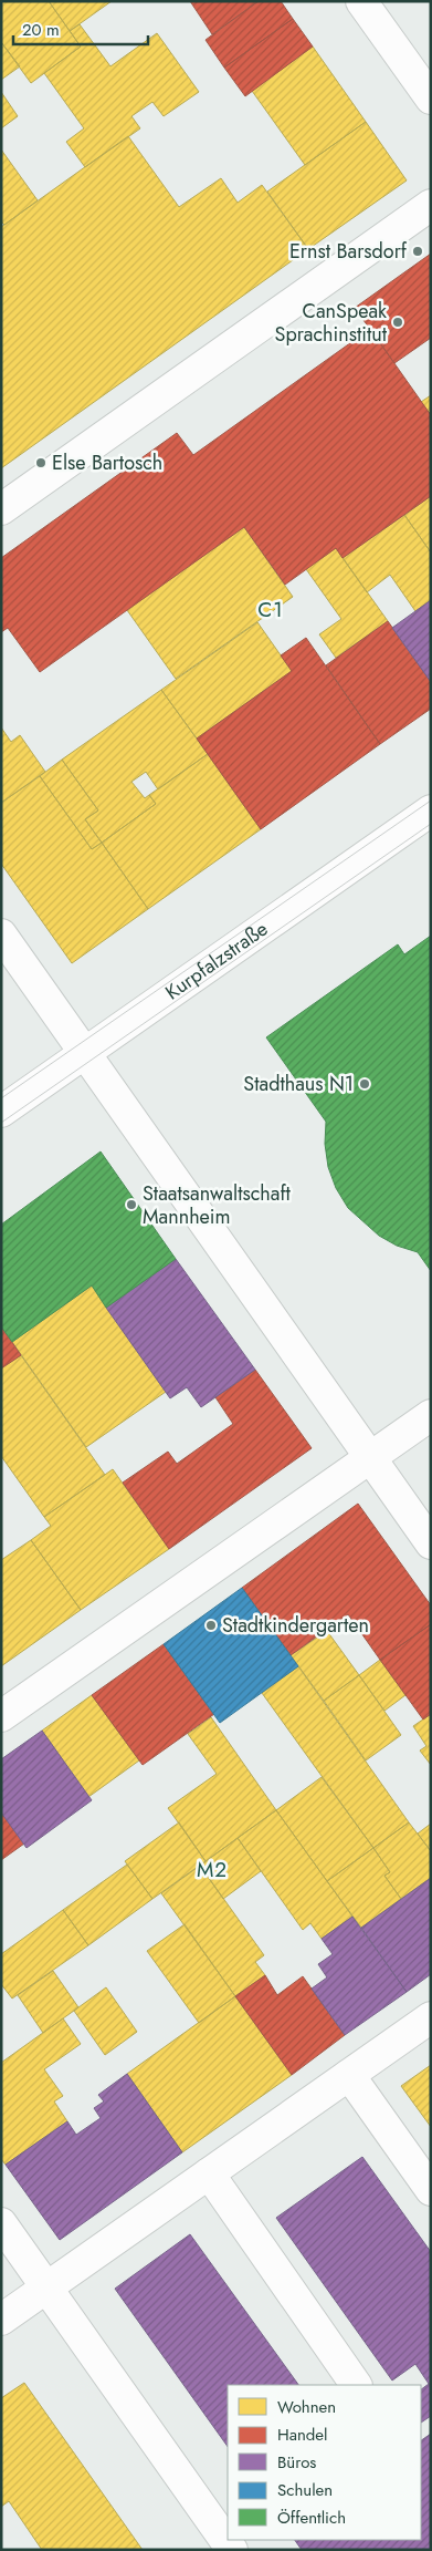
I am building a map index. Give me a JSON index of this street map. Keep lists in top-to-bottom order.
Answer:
{
  "streets": {
    "street": ["Kurpfalzstraße"]
  },
  "districts": ["C1", "M2"],
  "places": [
    "Ernst Barsdorf",
    "CanSpeak Sprachinstitut",
    "Else Bartosch",
    "Stadthaus N1",
    "Staatsanwaltschaft Mannheim",
    "Stadtkindergarten"
  ],
  "legend": [
    "Wohnen",
    "Handel",
    "Büros",
    "Schulen",
    "Öffentlich"
  ],
  "scale_bar": "20 m"
}
